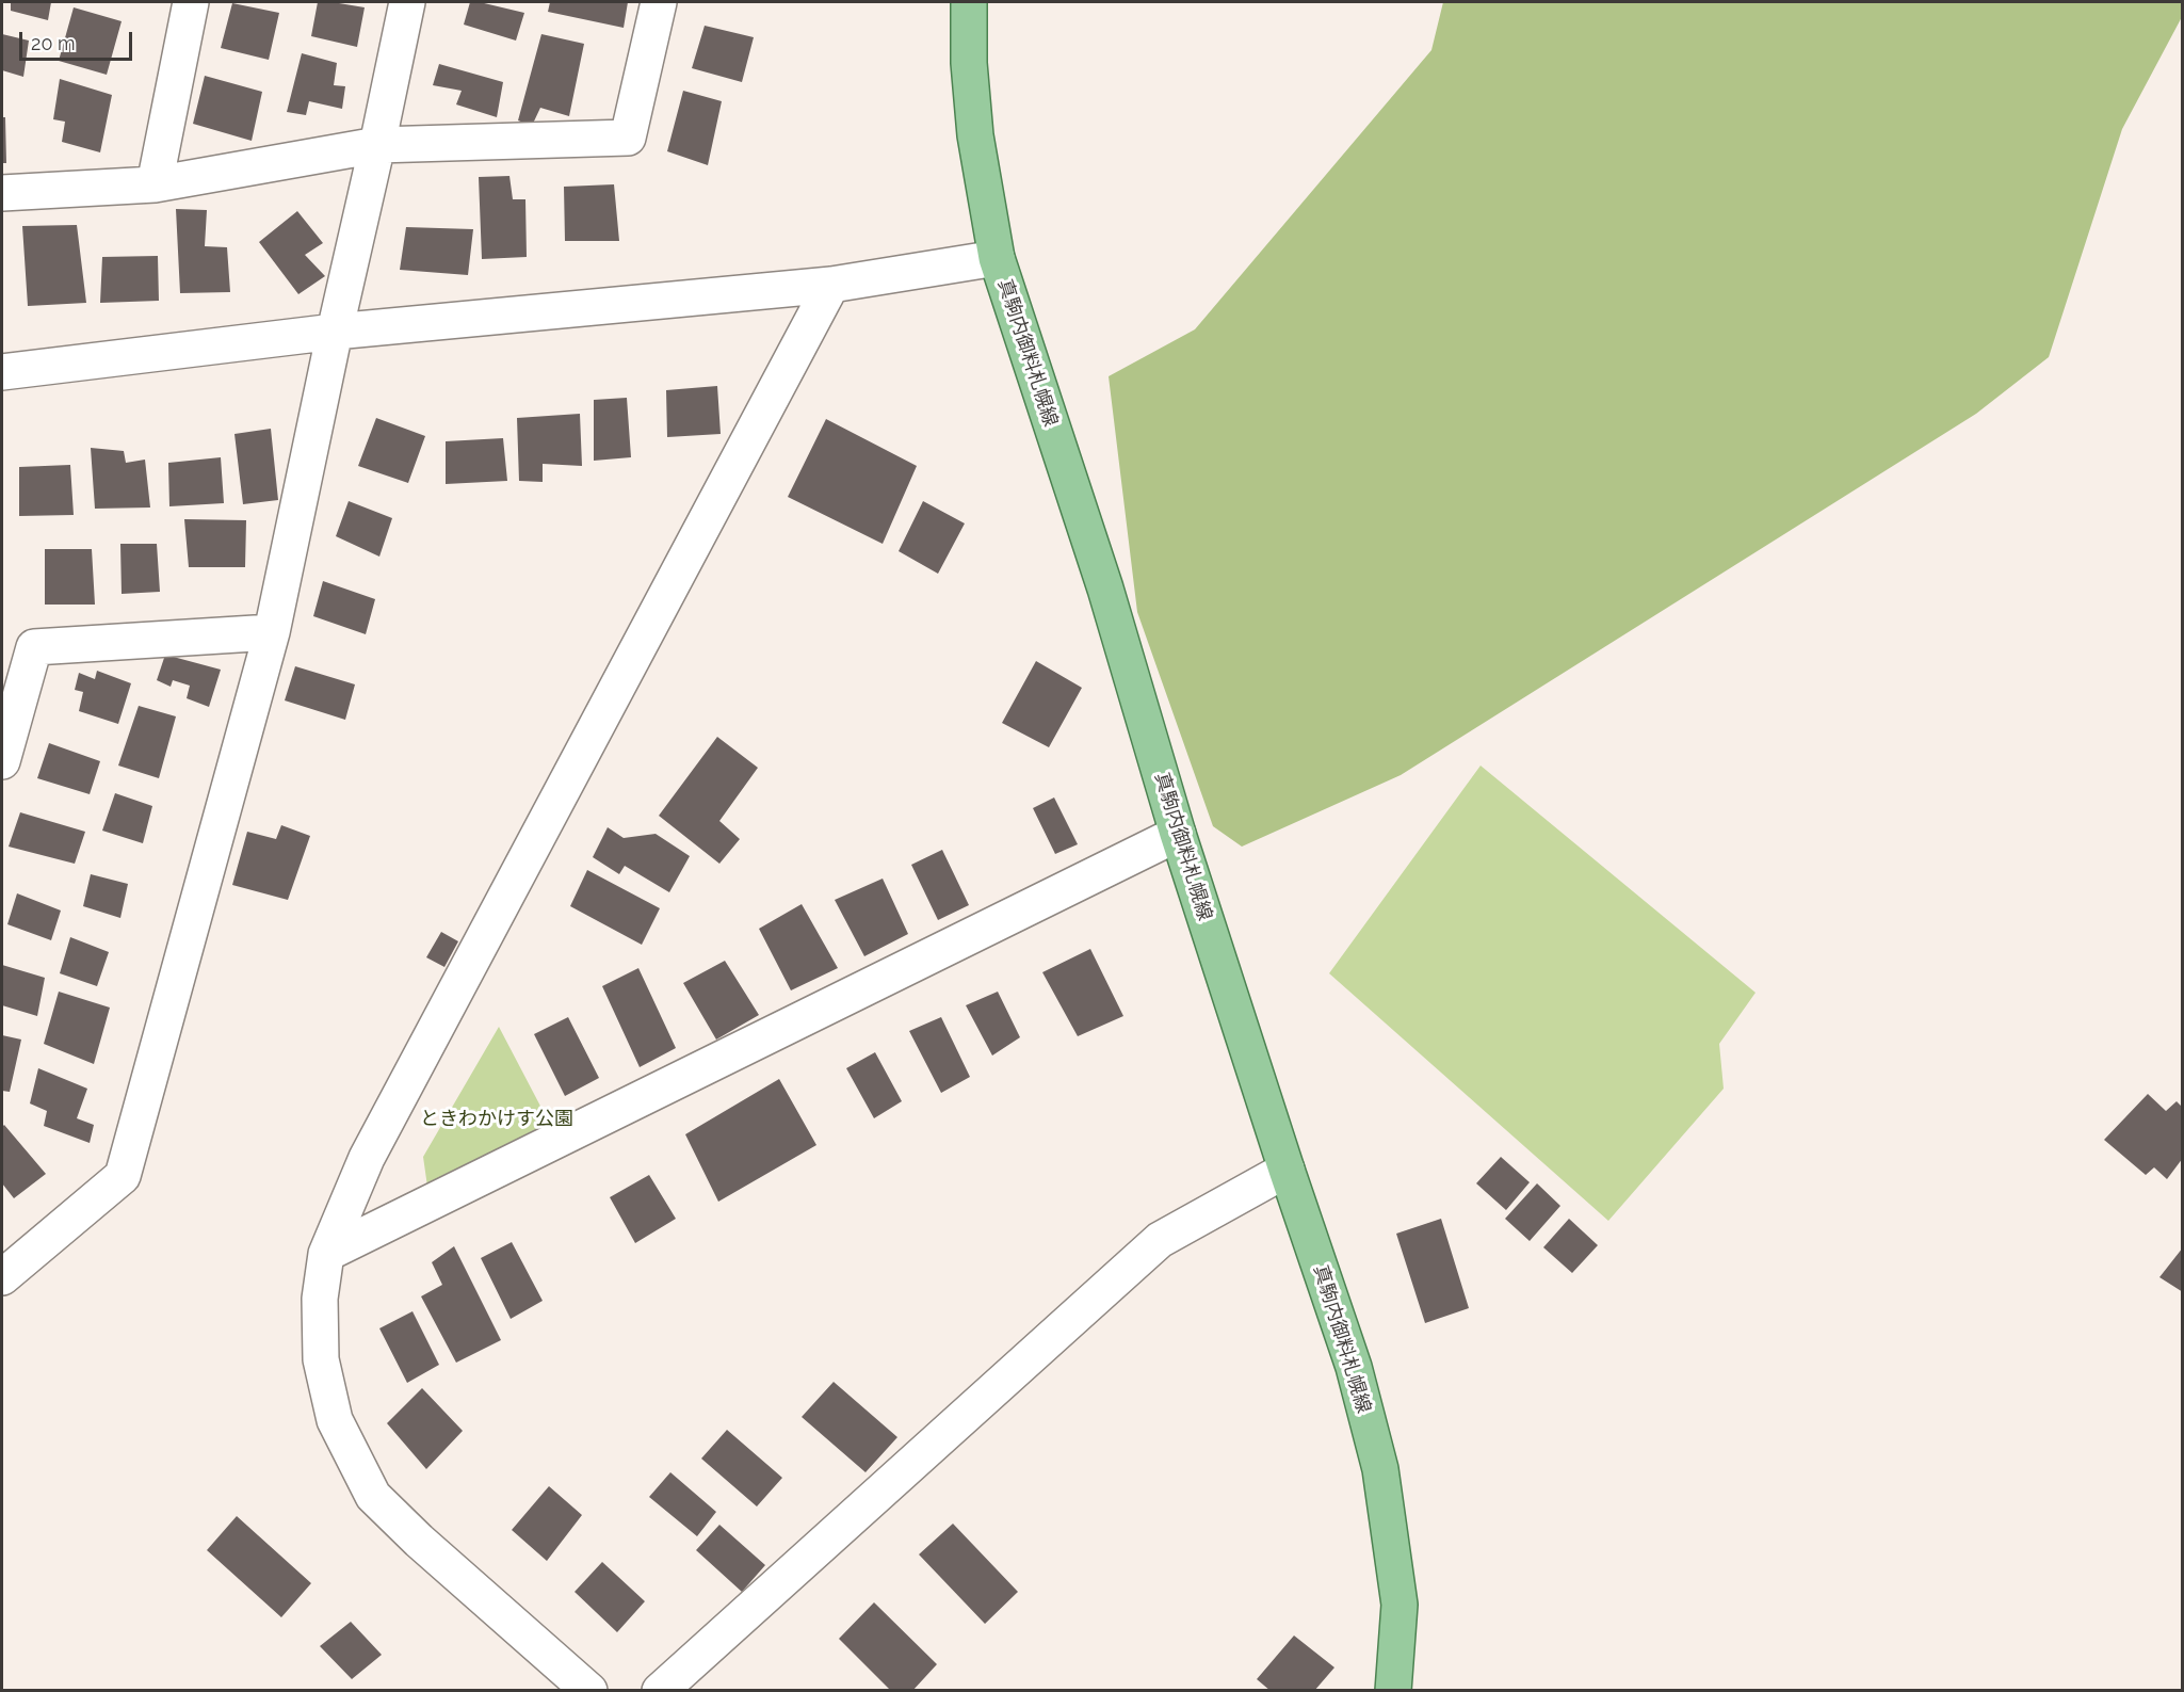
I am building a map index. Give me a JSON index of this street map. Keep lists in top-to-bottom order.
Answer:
{
  "streets": {
    "main road": ["真駒内御料札幌線"]
  },
  "parks": ["ときわかけす公園"],
  "scale_bar": "20 m"
}
